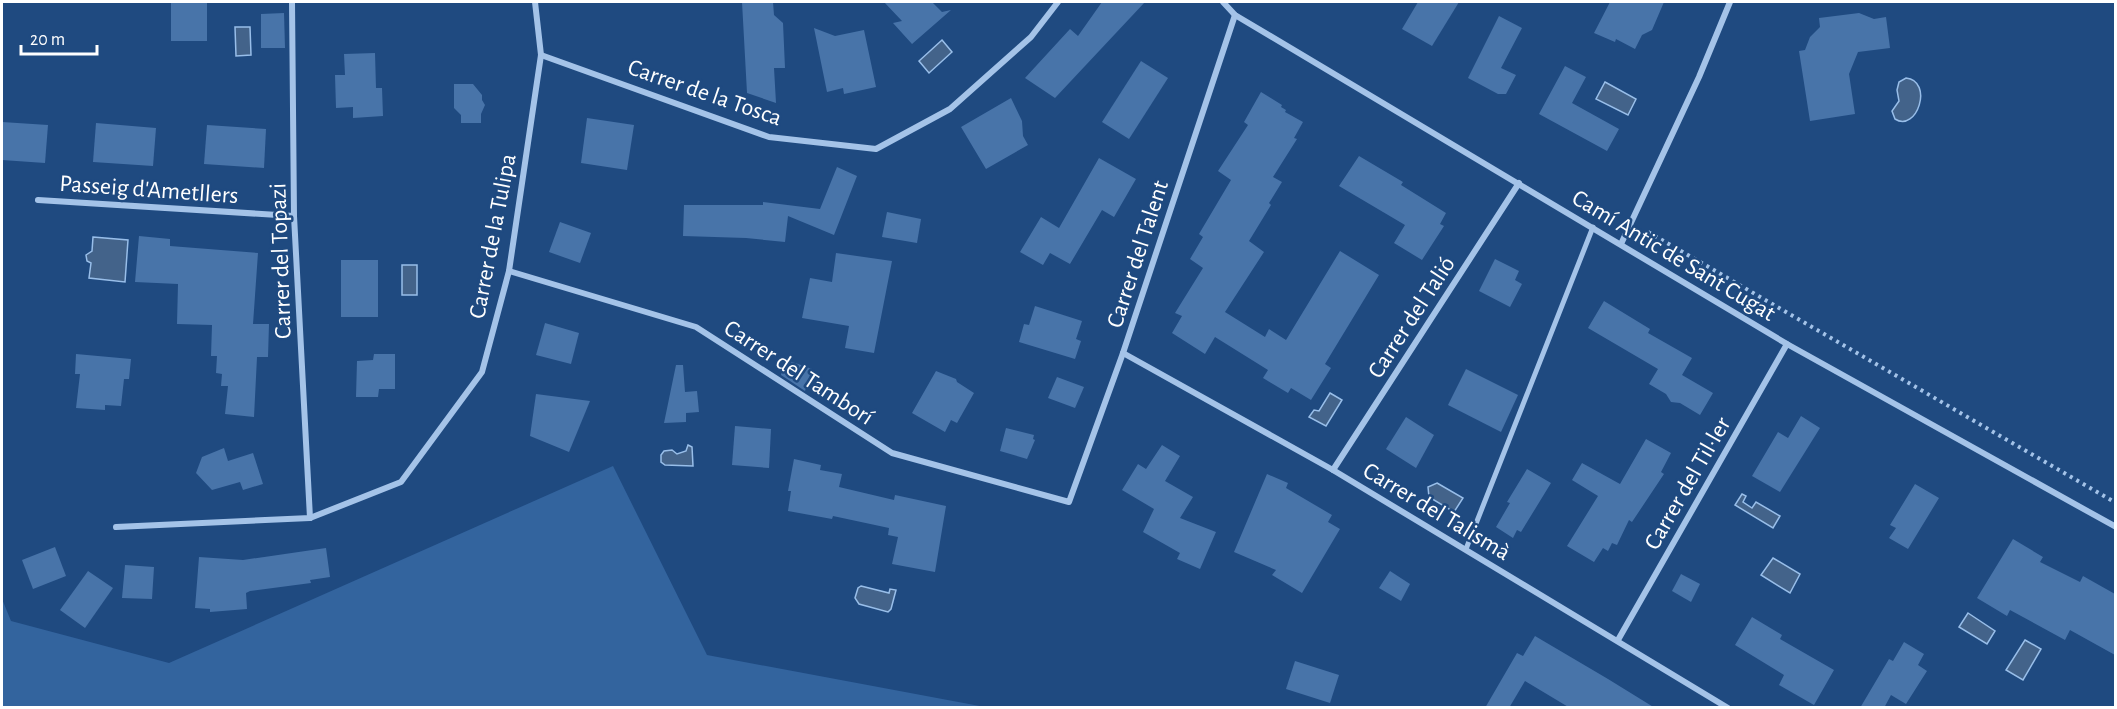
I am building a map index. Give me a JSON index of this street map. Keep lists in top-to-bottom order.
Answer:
{
  "streets": {
    "street": [
      "Carrer de la Tosca",
      "Passeig d'Ametllers",
      "Carrer de la Tulipa",
      "Carrer del Talent",
      "Camí Antic de Sant Cugat",
      "Carrer del Topazi",
      "Carrer del Talió",
      "Carrer del Tamborí",
      "Carrer del Til·ler",
      "Carrer del Talismà"
    ]
  },
  "crossings": [
    ["Carrer de la Tosca", "Carrer de la Tulipa"],
    ["Passeig d'Ametllers", "Carrer del Topazi"],
    ["Carrer de la Tulipa", "Carrer del Topazi"],
    ["Carrer de la Tulipa", "Carrer del Tamborí"],
    ["Carrer del Talent", "Camí Antic de Sant Cugat"],
    ["Carrer del Talent", "Carrer del Tamborí"],
    ["Carrer del Talent", "Carrer del Talismà"],
    ["Camí Antic de Sant Cugat", "Carrer del Talió"],
    ["Camí Antic de Sant Cugat", "Carrer del Til·ler"],
    ["Carrer del Talió", "Carrer del Talismà"],
    ["Carrer del Til·ler", "Carrer del Talismà"]
  ],
  "scale_bar": "20 m"
}
